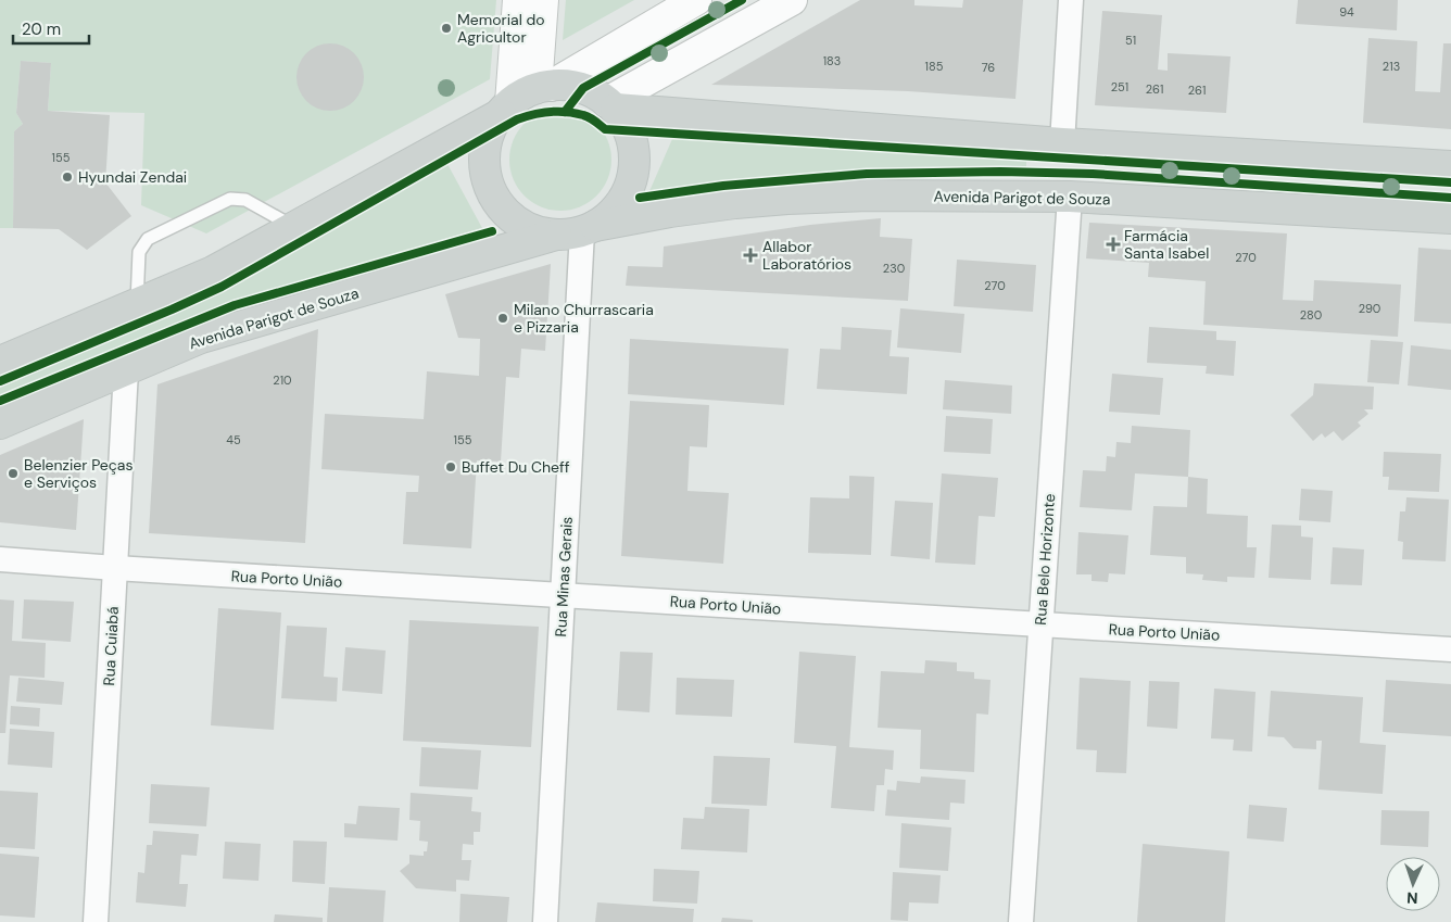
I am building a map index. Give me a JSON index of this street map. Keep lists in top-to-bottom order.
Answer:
{
  "streets": {
    "main road": ["Avenida Parigot de Souza"],
    "street": [
      "Rua Belo Horizonte",
      "Rua Minas Gerais",
      "Rua Porto União",
      "Rua Cuiabá"
    ]
  },
  "crossings": [
    ["Avenida Parigot de Souza", "Rua Belo Horizonte"],
    ["Avenida Parigot de Souza", "Rua Minas Gerais"],
    ["Avenida Parigot de Souza", "Rua Cuiabá"],
    ["Rua Belo Horizonte", "Rua Porto União"],
    ["Rua Minas Gerais", "Rua Porto União"],
    ["Rua Porto União", "Rua Cuiabá"]
  ],
  "places": {
    "other": [
      "Memorial do Agricultor",
      "Hyundai Zendai",
      "Milano Churrascaria e Pizzaria",
      "Buffet Du Cheff",
      "Belenzier Peças e Serviços"
    ],
    "health": ["Farmácia Santa Isabel", "Allabor Laboratórios"]
  },
  "house_numbers": [
    "94",
    "51",
    "183",
    "185",
    "213",
    "76",
    "251",
    "261",
    "261",
    "155",
    "270",
    "230",
    "270",
    "290",
    "280",
    "210",
    "45",
    "155"
  ],
  "scale_bar": "20 m",
  "north": "bottom"
}
